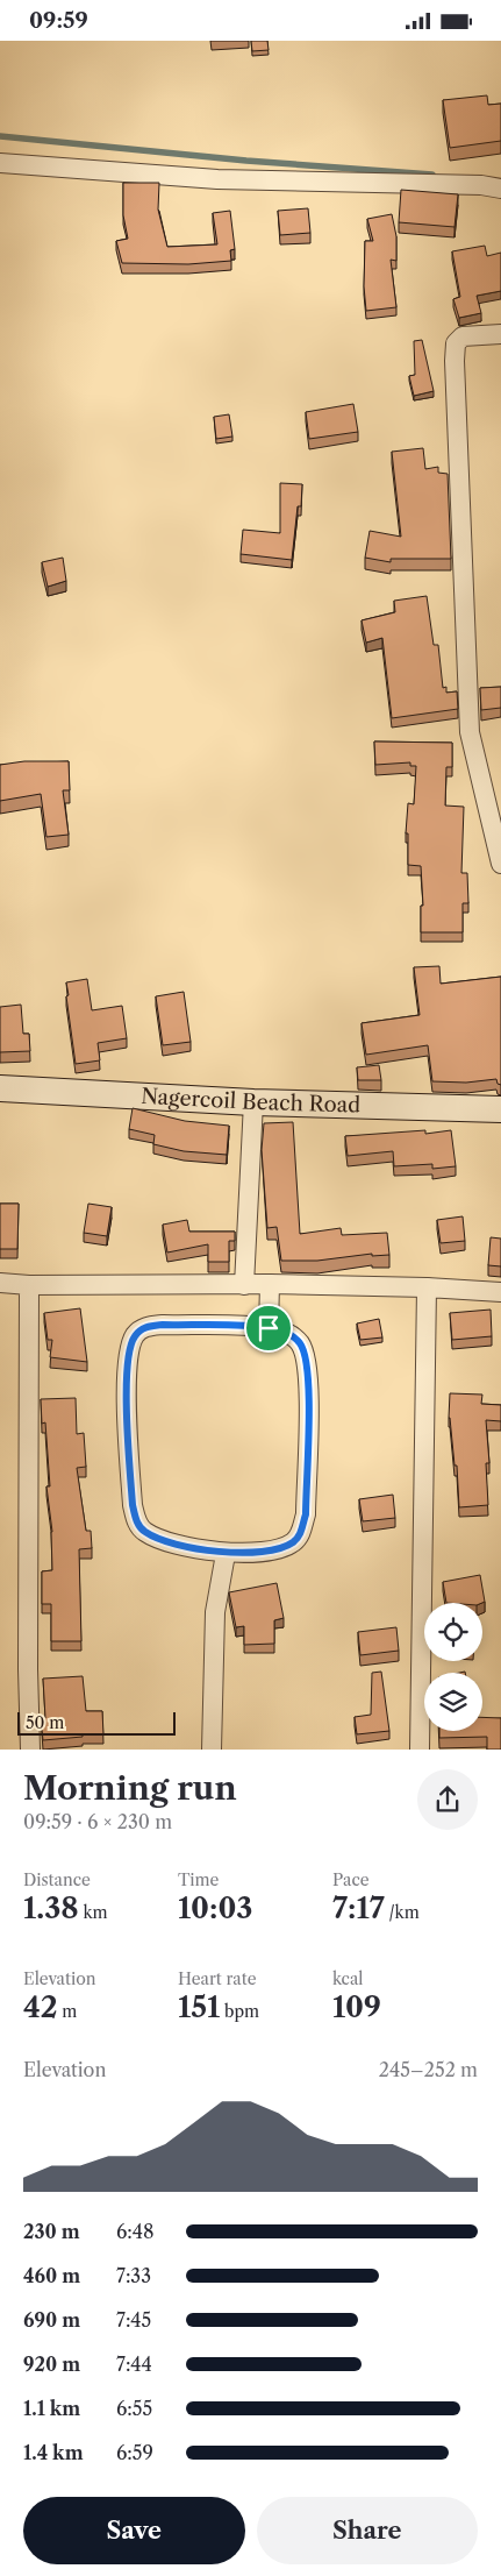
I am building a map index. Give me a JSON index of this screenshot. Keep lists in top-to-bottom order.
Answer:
{
  "streets": {
    "main road": ["Nagercoil Beach Road"]
  },
  "scale_bar": "50 m",
  "page": {
    "status": "09:59",
    "scale": "50 m",
    "heading": ["Morning run", "09:59 · 6 × 230 m"],
    "stats": [
      ["Distance", "1.38 km"],
      ["Time", "10:03"],
      ["Pace", "7:17 /km"],
      ["Elevation", "42 m"],
      ["Heart rate", "151 bpm"],
      ["kcal", "109"]
    ],
    "chart": ["Elevation", "245–252 m"],
    "list": [
      {
        "name": "230 m",
        "note": "6:48"
      },
      {
        "name": "460 m",
        "note": "7:33"
      },
      {
        "name": "690 m",
        "note": "7:45"
      },
      {
        "name": "920 m",
        "note": "7:44"
      },
      {
        "name": "1.1 km",
        "note": "6:55"
      },
      {
        "name": "1.4 km",
        "note": "6:59"
      }
    ],
    "buttons": ["Save", "Share"]
  }
}
